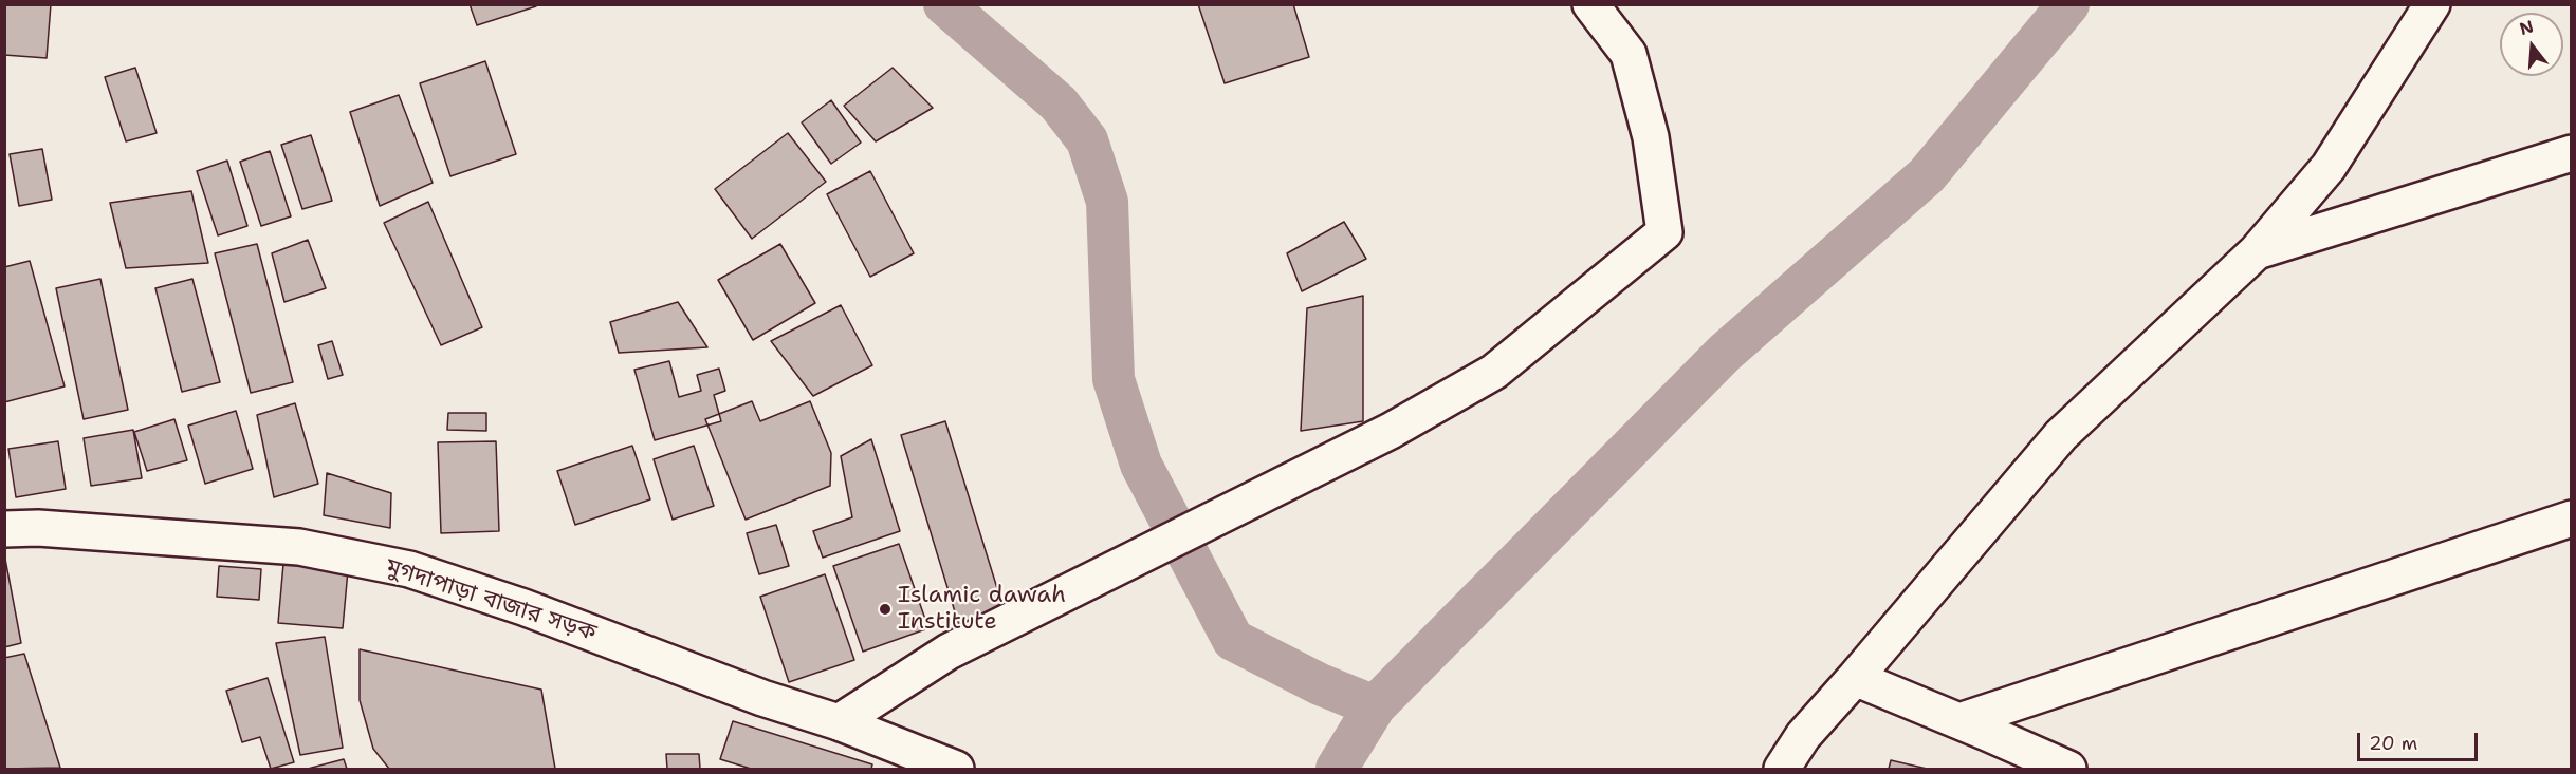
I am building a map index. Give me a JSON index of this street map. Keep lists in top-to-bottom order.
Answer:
{
  "streets": {
    "street": ["মুগদাপাড়া বাজার সড়ক"]
  },
  "places": ["Islamic dawah Institute"],
  "scale_bar": "20 m",
  "north": "top"
}
